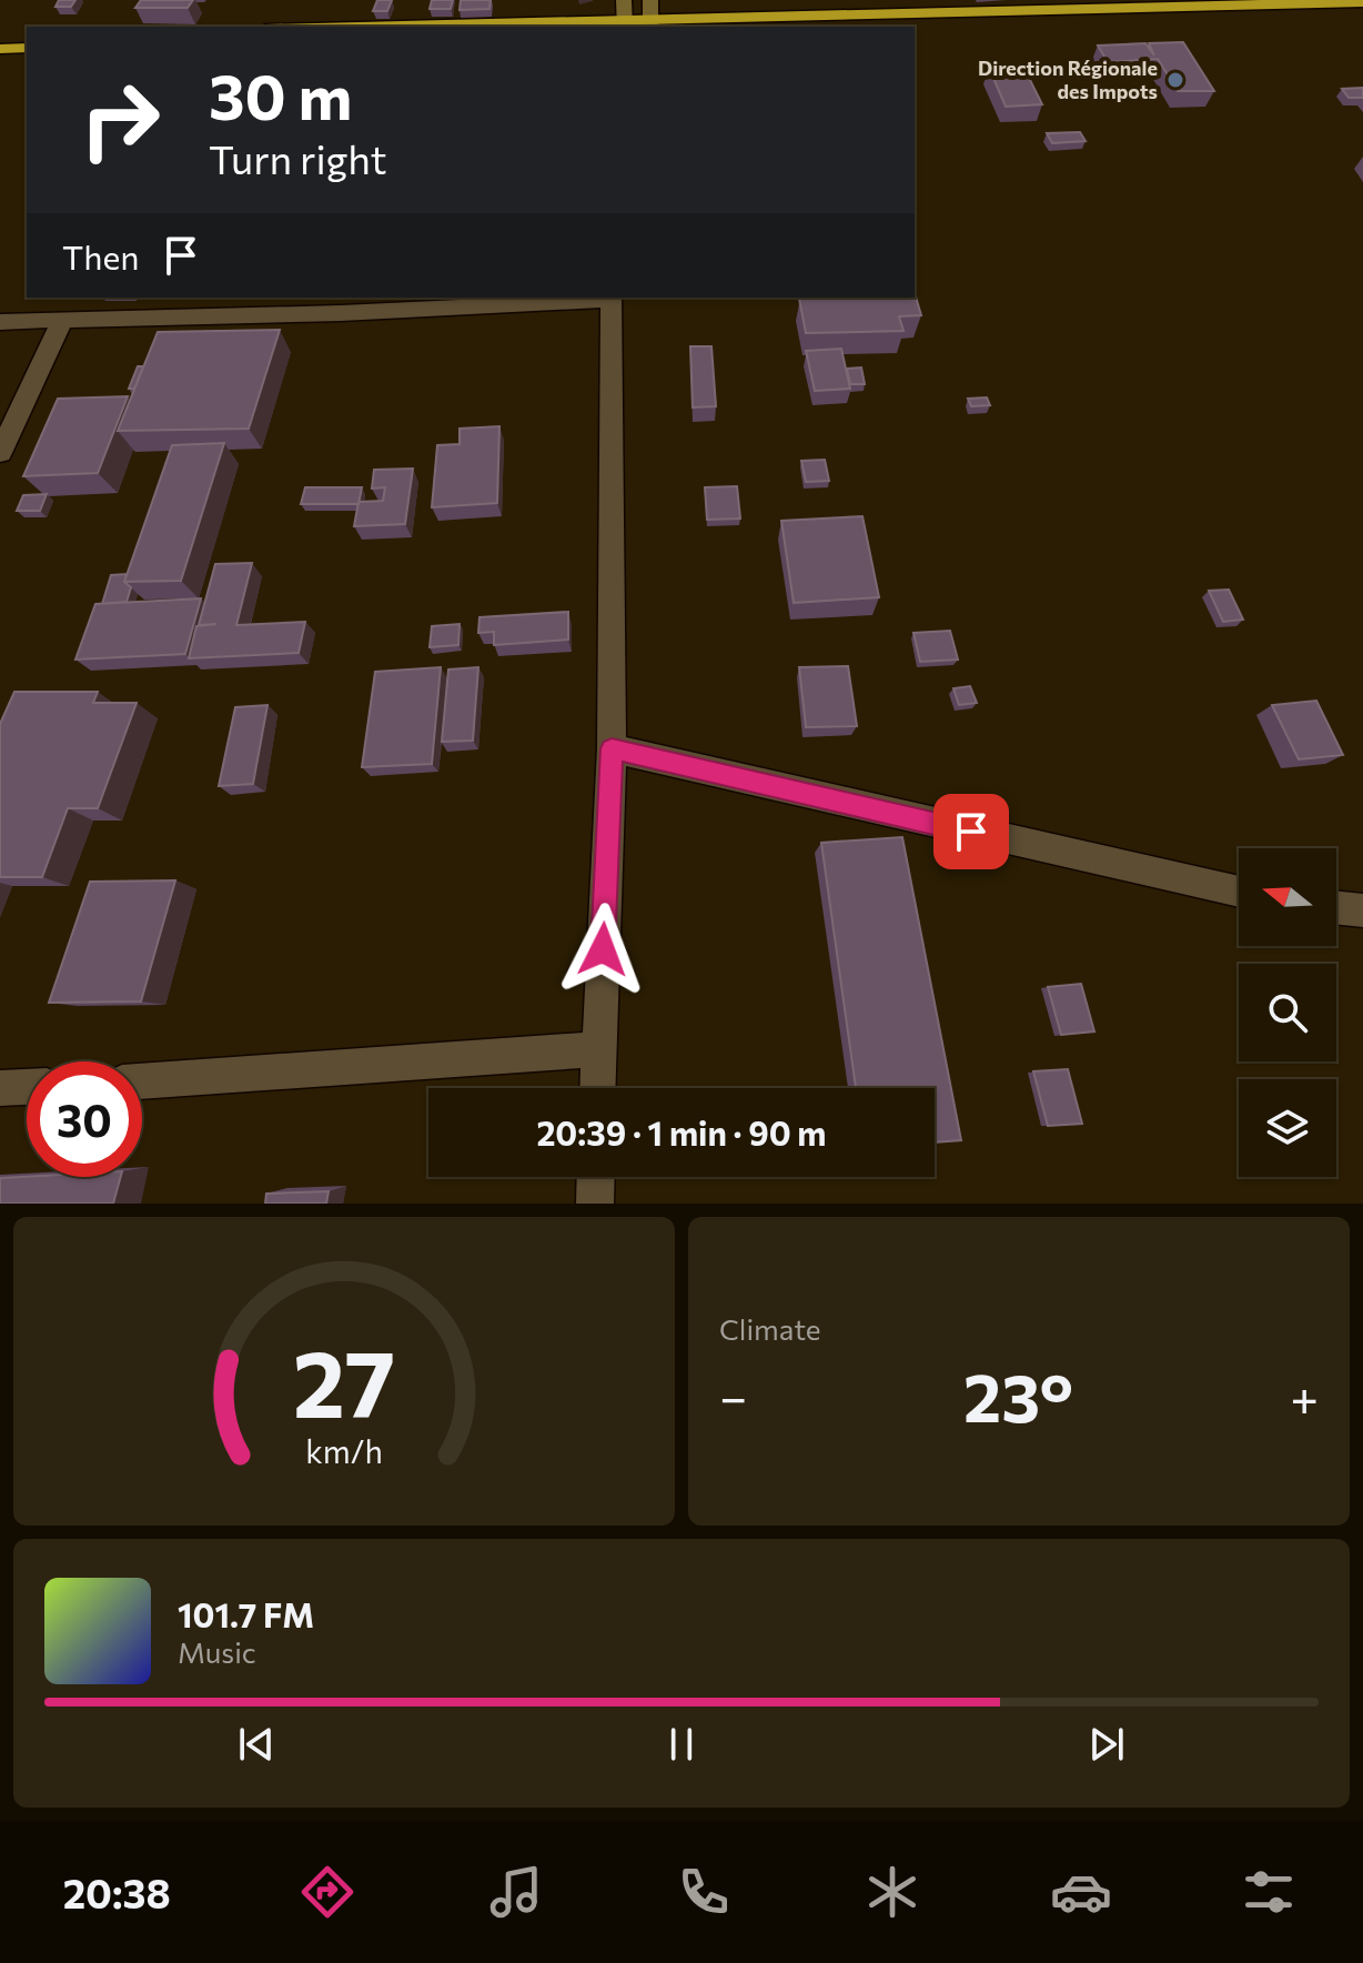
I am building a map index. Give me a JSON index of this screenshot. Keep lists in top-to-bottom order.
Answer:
{
  "places": ["Direction Régionale des Impots"],
  "north": "left",
  "page": {
    "turn": ["30 m", "Turn right"],
    "then": "Then",
    "limit": "30",
    "trip": "20:39 · 1 min · 90 m",
    "tile": "Climate",
    "heat": ["−", "23°", "+"],
    "song": ["101.7 FM", "Music"],
    "tabs": "20:38",
    "gauge": ["27", "km/h"]
  }
}
